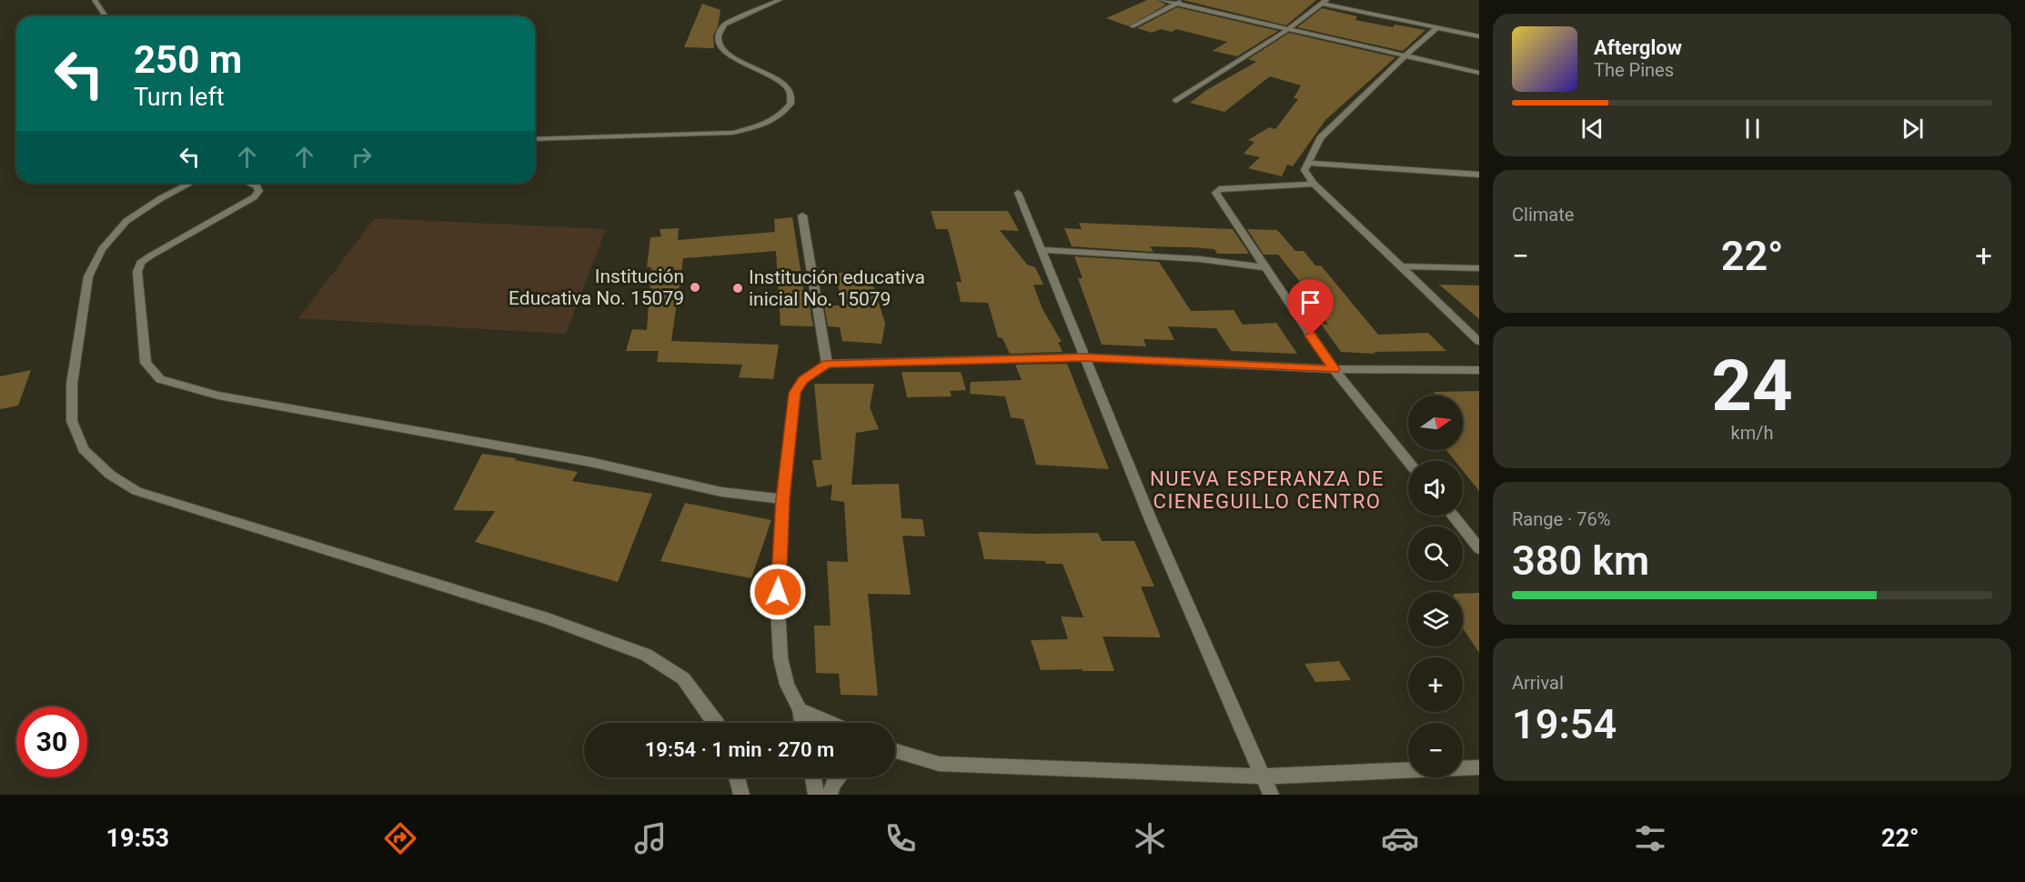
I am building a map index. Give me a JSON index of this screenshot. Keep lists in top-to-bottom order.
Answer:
{
  "districts": ["NUEVA ESPERANZA DE CIENEGUILLO CENTRO"],
  "places": ["Institución Educativa No. 15079", "Institución educativa inicial No. 15079"],
  "north": "right",
  "page": {
    "turn": ["250 m", "Turn left"],
    "song": ["Afterglow", "The Pines"],
    "tile": [
      "Climate",
      ["24", "km/h"],
      ["Range · 76%", "380 km"],
      ["Arrival", "19:54"]
    ],
    "heat": ["−", "22°", "+"],
    "map_buttons": ["+", "−"],
    "limit": "30",
    "trip": "19:54 · 1 min · 270 m",
    "tabs": ["19:53", "22°"]
  }
}
